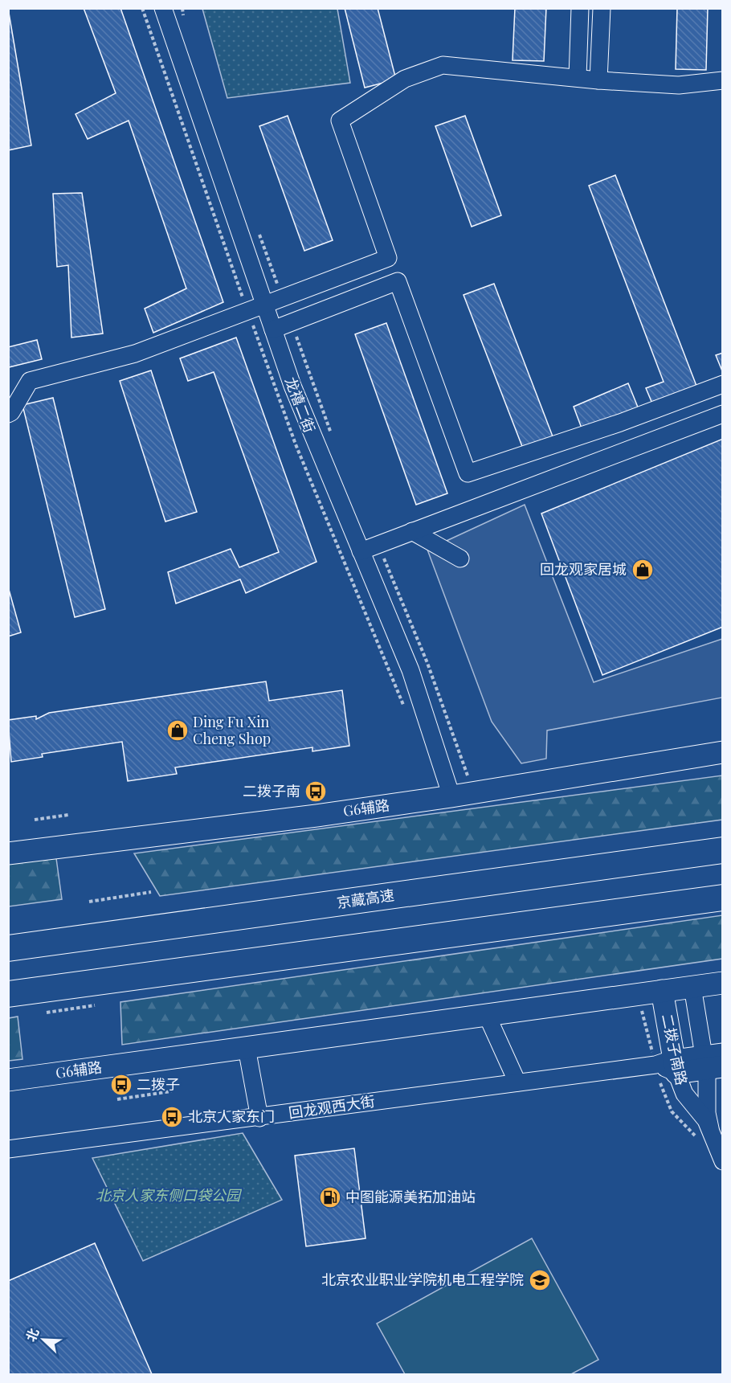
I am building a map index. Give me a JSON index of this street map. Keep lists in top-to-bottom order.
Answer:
{
  "streets": {
    "highway": ["京藏高速"],
    "main road": ["G6辅路", "二拨子南路", "回龙观西大街"],
    "street": ["龙禧二街"]
  },
  "crossings": [
    ["龙禧二街", "G6辅路"],
    ["G6辅路", "二拨子南路"],
    ["二拨子南路", "回龙观西大街"]
  ],
  "parks": ["北京人家东侧口袋公园"],
  "places": {
    "shop": ["回龙观家居城", "Ding Fu Xin Cheng Shop"],
    "bus stop": ["二拨子南", "二拨子", "北京人家东门"],
    "fuel station": ["中图能源美拓加油站"],
    "school or university": ["北京农业职业学院机电工程学院"]
  },
  "north": "top left"
}
